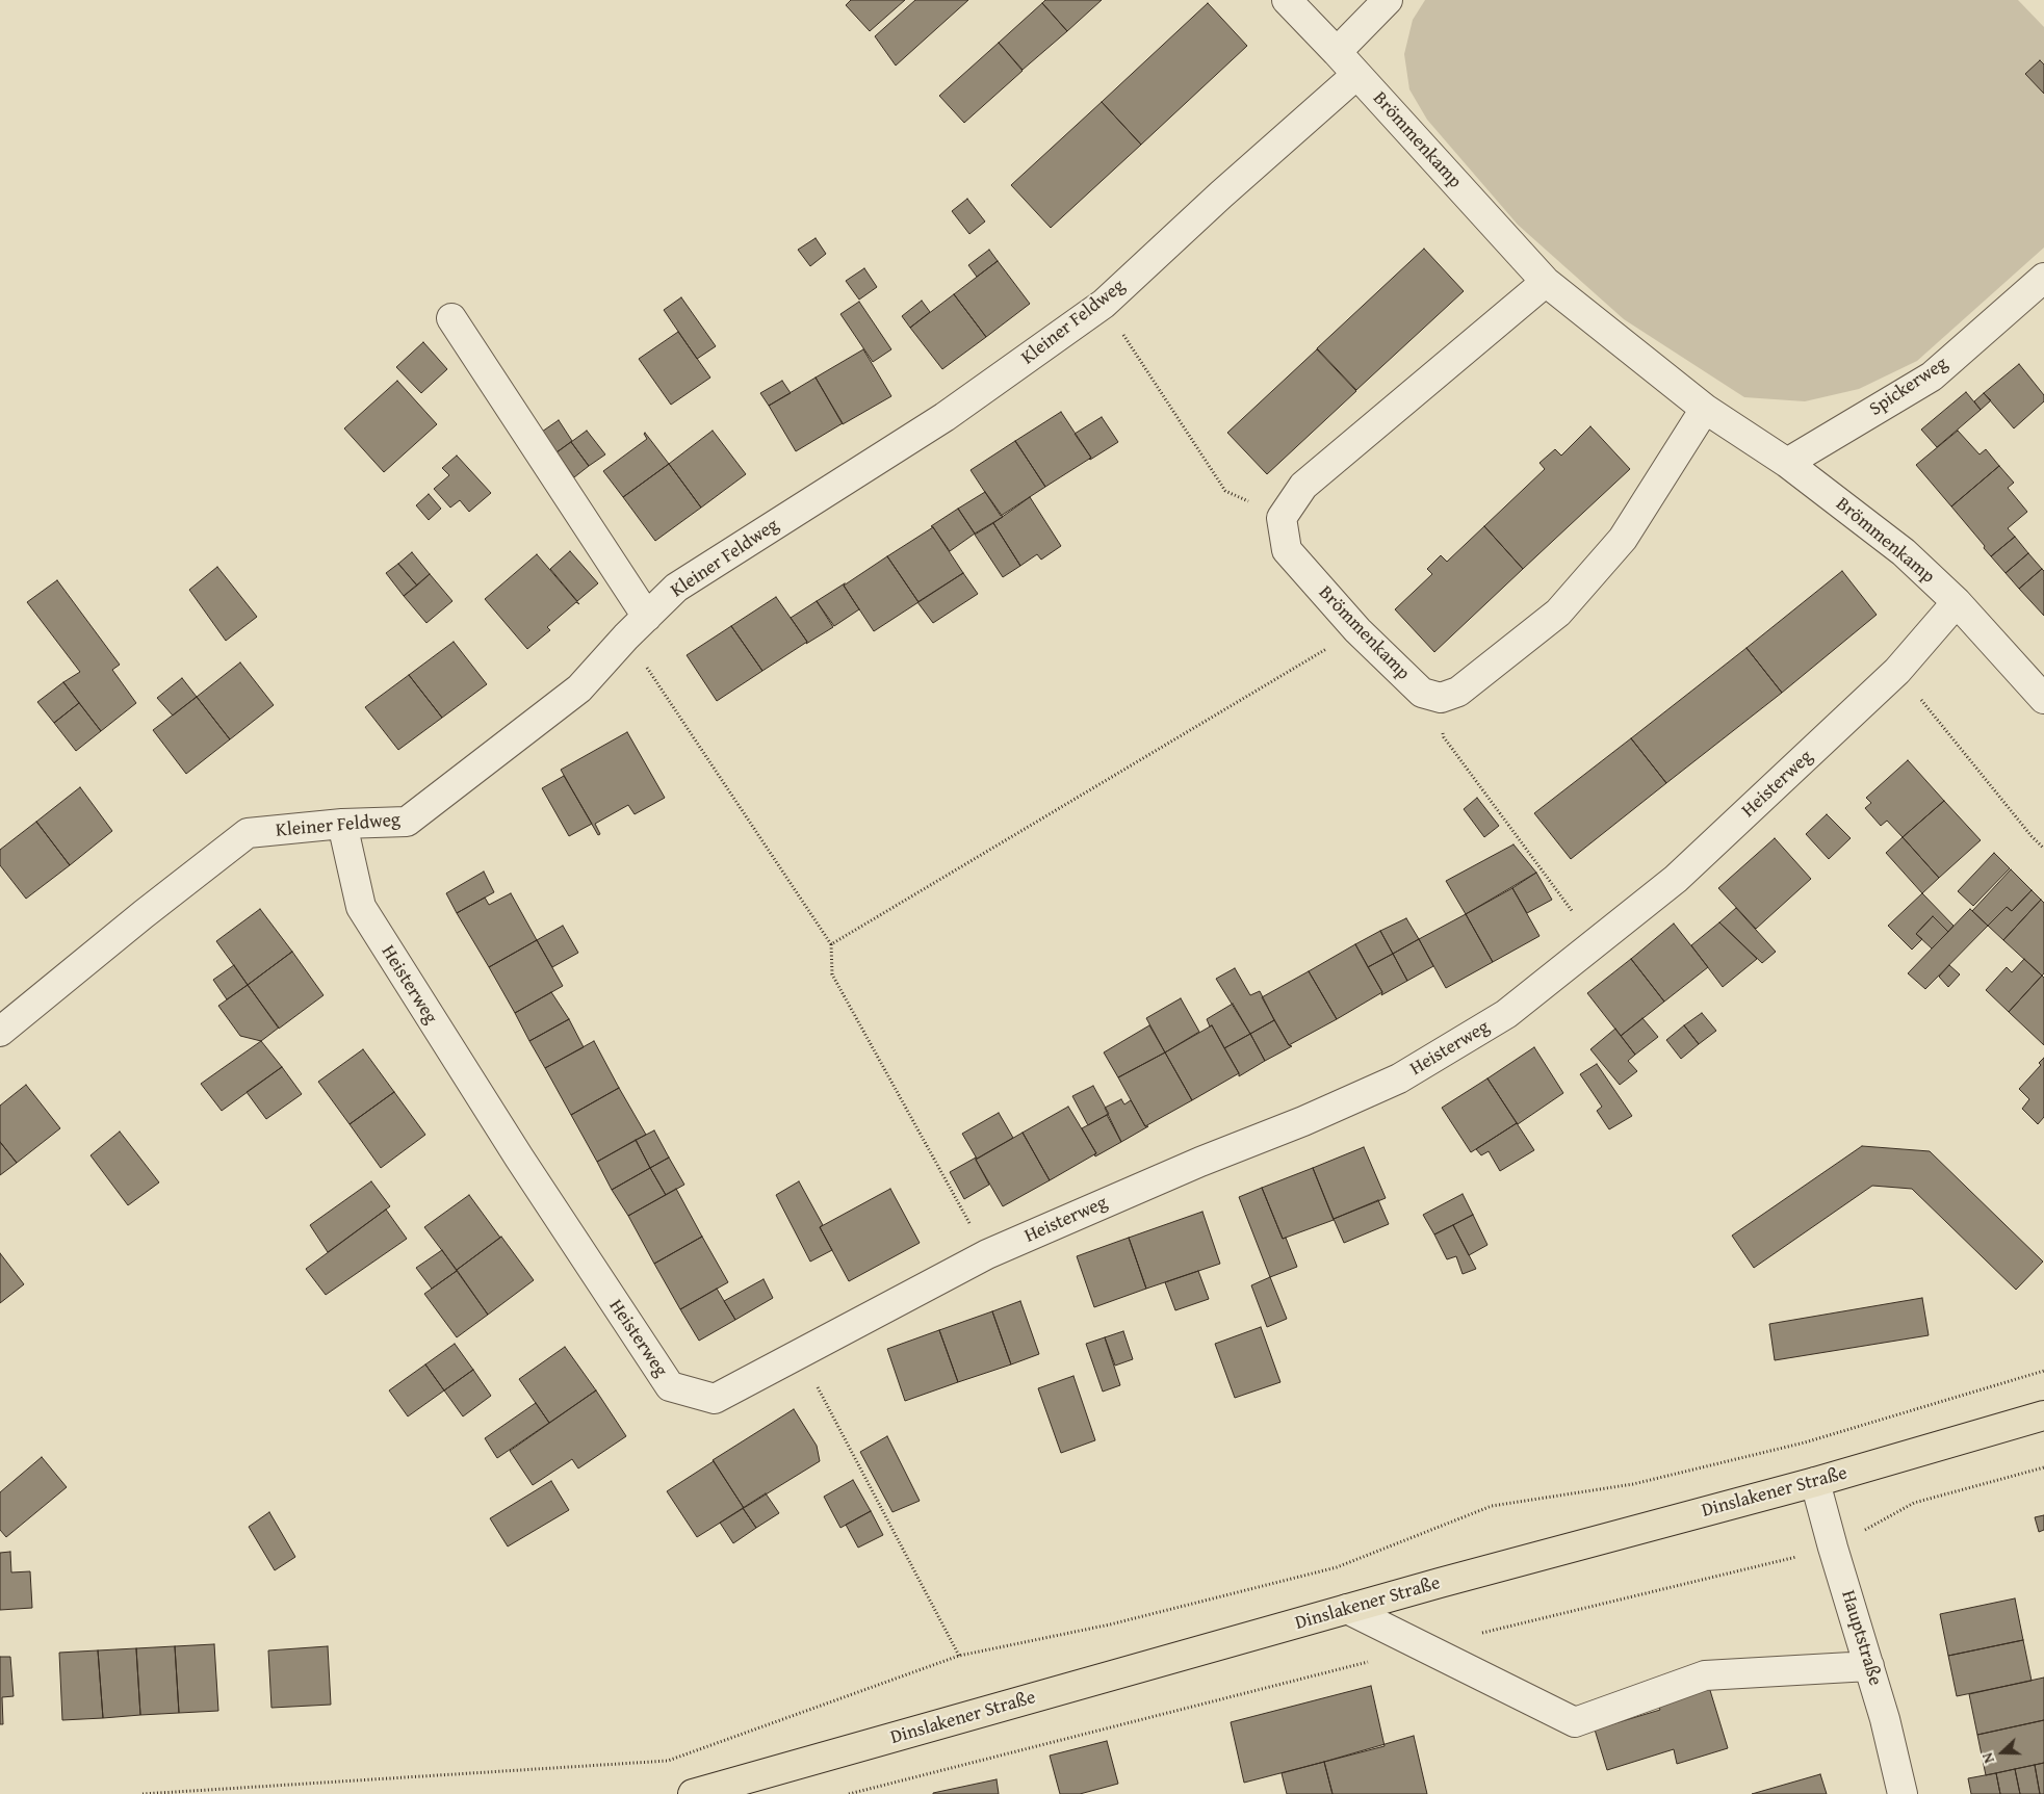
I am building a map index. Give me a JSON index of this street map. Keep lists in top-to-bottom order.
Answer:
{
  "streets": {
    "main road": ["Dinslakener Straße"],
    "street": [
      "Brömmenkamp",
      "Kleiner Feldweg",
      "Spickerweg",
      "Heisterweg",
      "Hauptstraße"
    ]
  },
  "crossings": [
    ["Brömmenkamp", "Kleiner Feldweg"],
    ["Brömmenkamp", "Spickerweg"],
    ["Brömmenkamp", "Heisterweg"],
    ["Kleiner Feldweg", "Heisterweg"],
    ["Dinslakener Straße", "Hauptstraße"]
  ],
  "north": "left"
}
